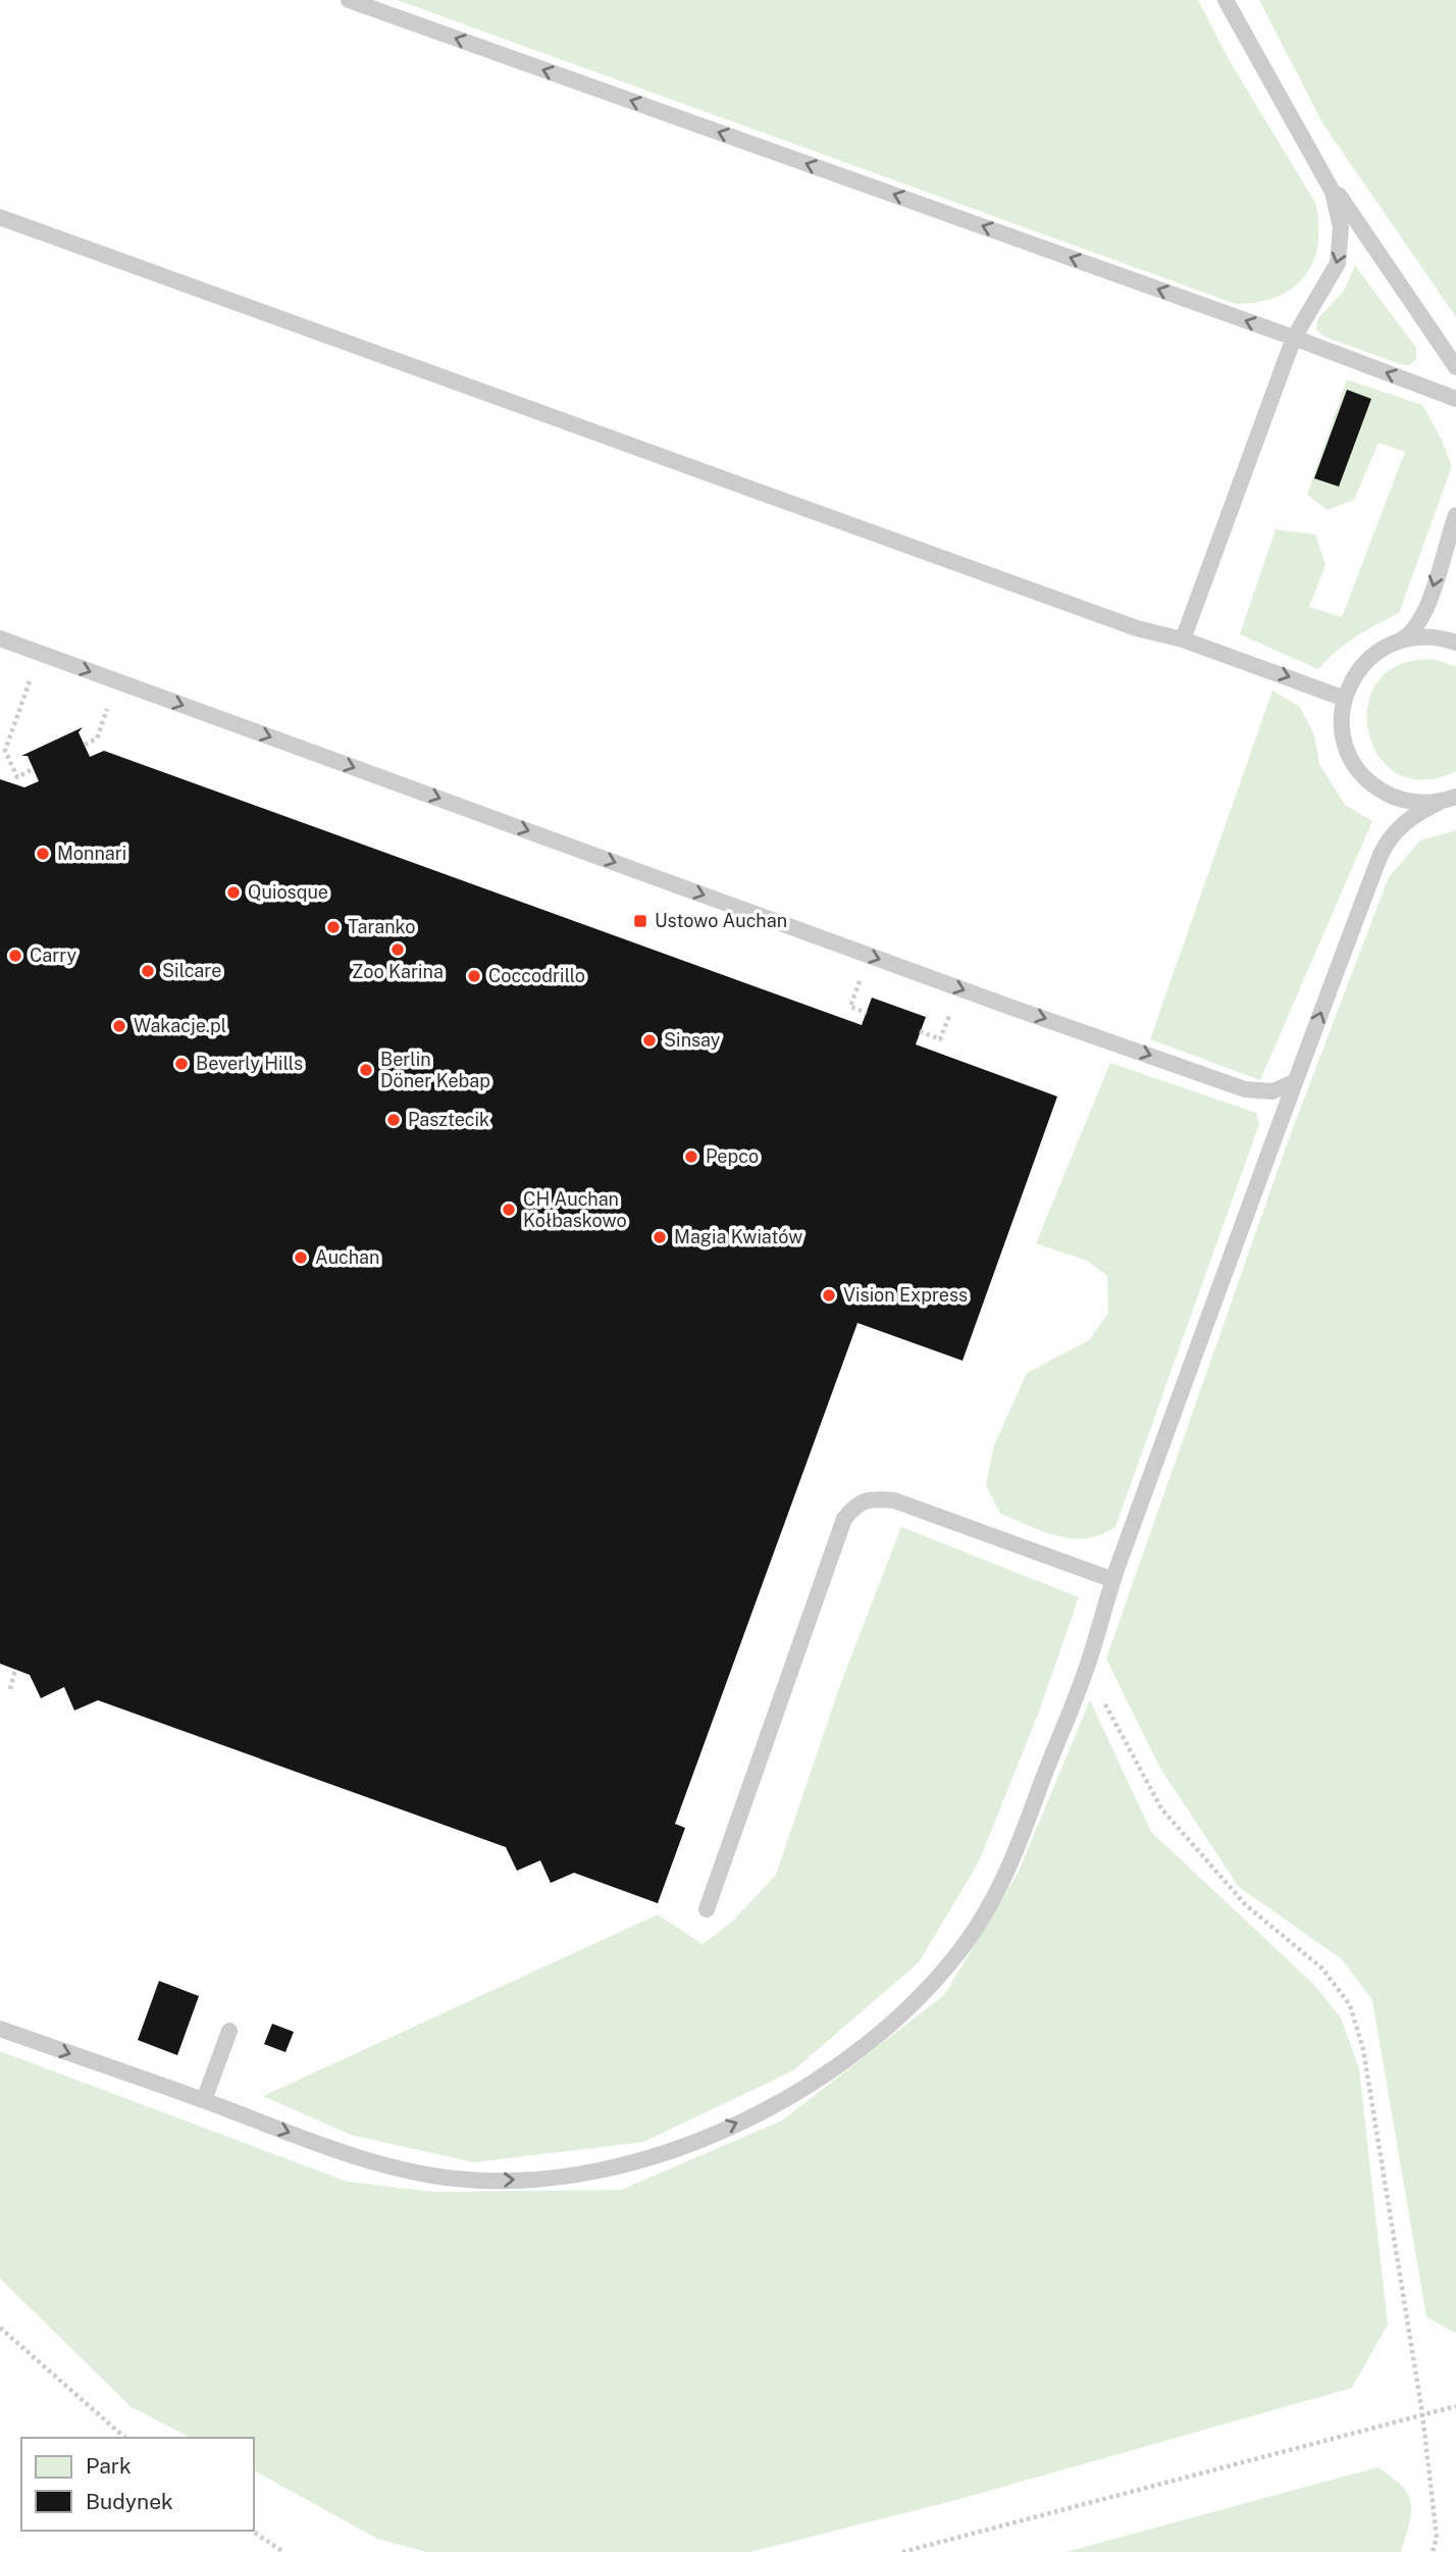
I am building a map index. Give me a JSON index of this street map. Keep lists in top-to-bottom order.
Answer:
{
  "places": {
    "other": [
      "Monnari",
      "Quiosque",
      "Taranko",
      "Zoo Karina",
      "Carry",
      "Silcare",
      "Coccodrillo",
      "Wakacje.pl",
      "Sinsay",
      "Beverly Hills",
      "Berlin Döner Kebap",
      "Pasztecik",
      "Pepco",
      "CH Auchan Kołbaskowo",
      "Magia Kwiatów",
      "Auchan",
      "Vision Express"
    ],
    "transit": ["Ustowo Auchan"]
  },
  "legend": ["Park", "Budynek"]
}
